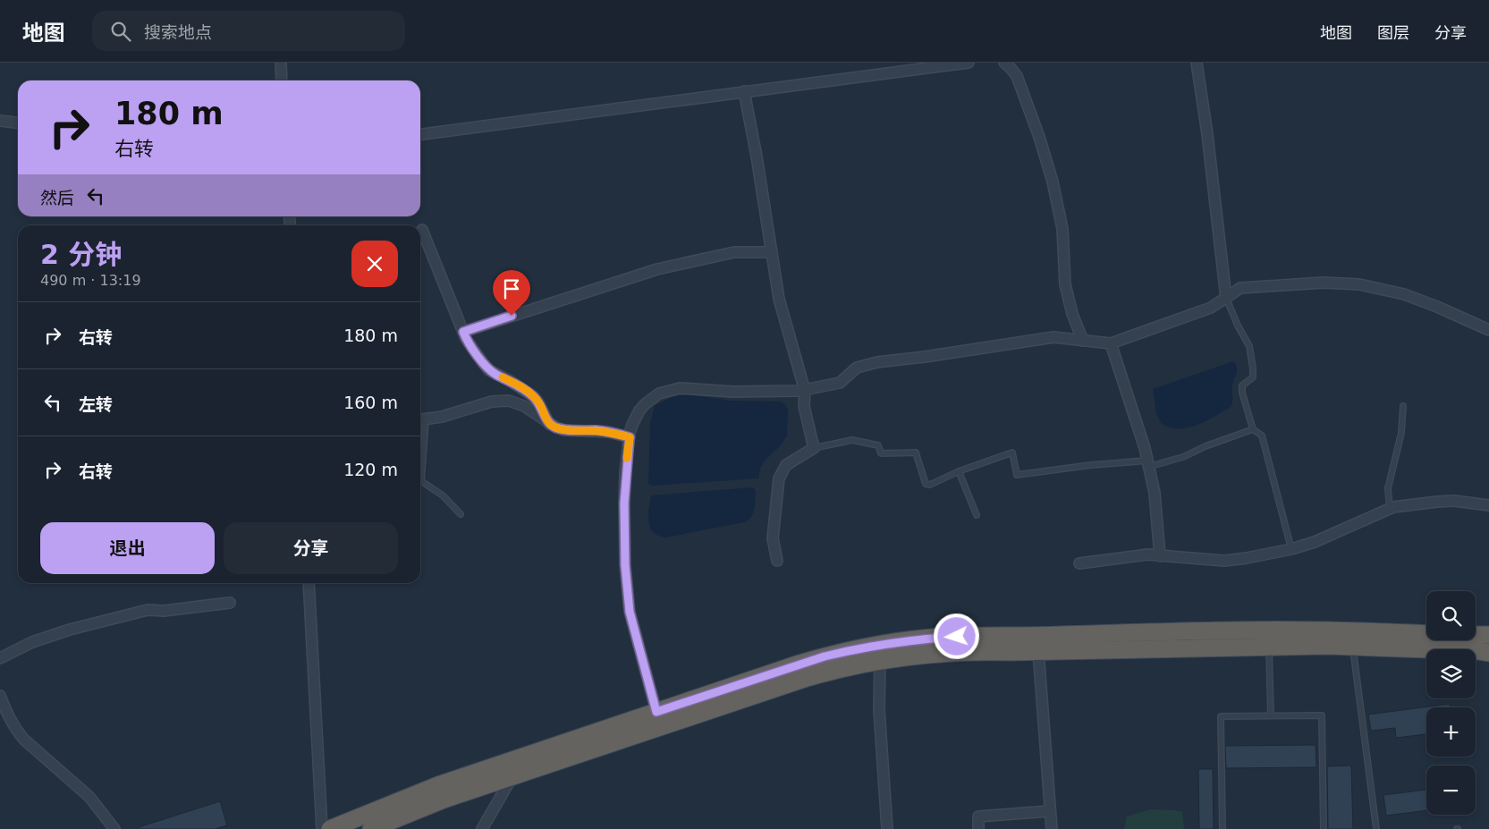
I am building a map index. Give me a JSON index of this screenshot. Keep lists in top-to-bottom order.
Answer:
{
  "page": {
    "header": "地图",
    "search": "搜索地点",
    "nav": ["地图", "图层", "分享"],
    "turn": ["180 m", "右转"],
    "then": "然后",
    "heading": ["2 分钟", "490 m · 13:19"],
    "list": [
      {
        "name": "右转",
        "value": "180 m"
      },
      {
        "name": "左转",
        "value": "160 m"
      },
      {
        "name": "右转",
        "value": "120 m"
      }
    ],
    "buttons": ["退出", "分享"],
    "map_buttons": ["+", "−"]
  }
}
